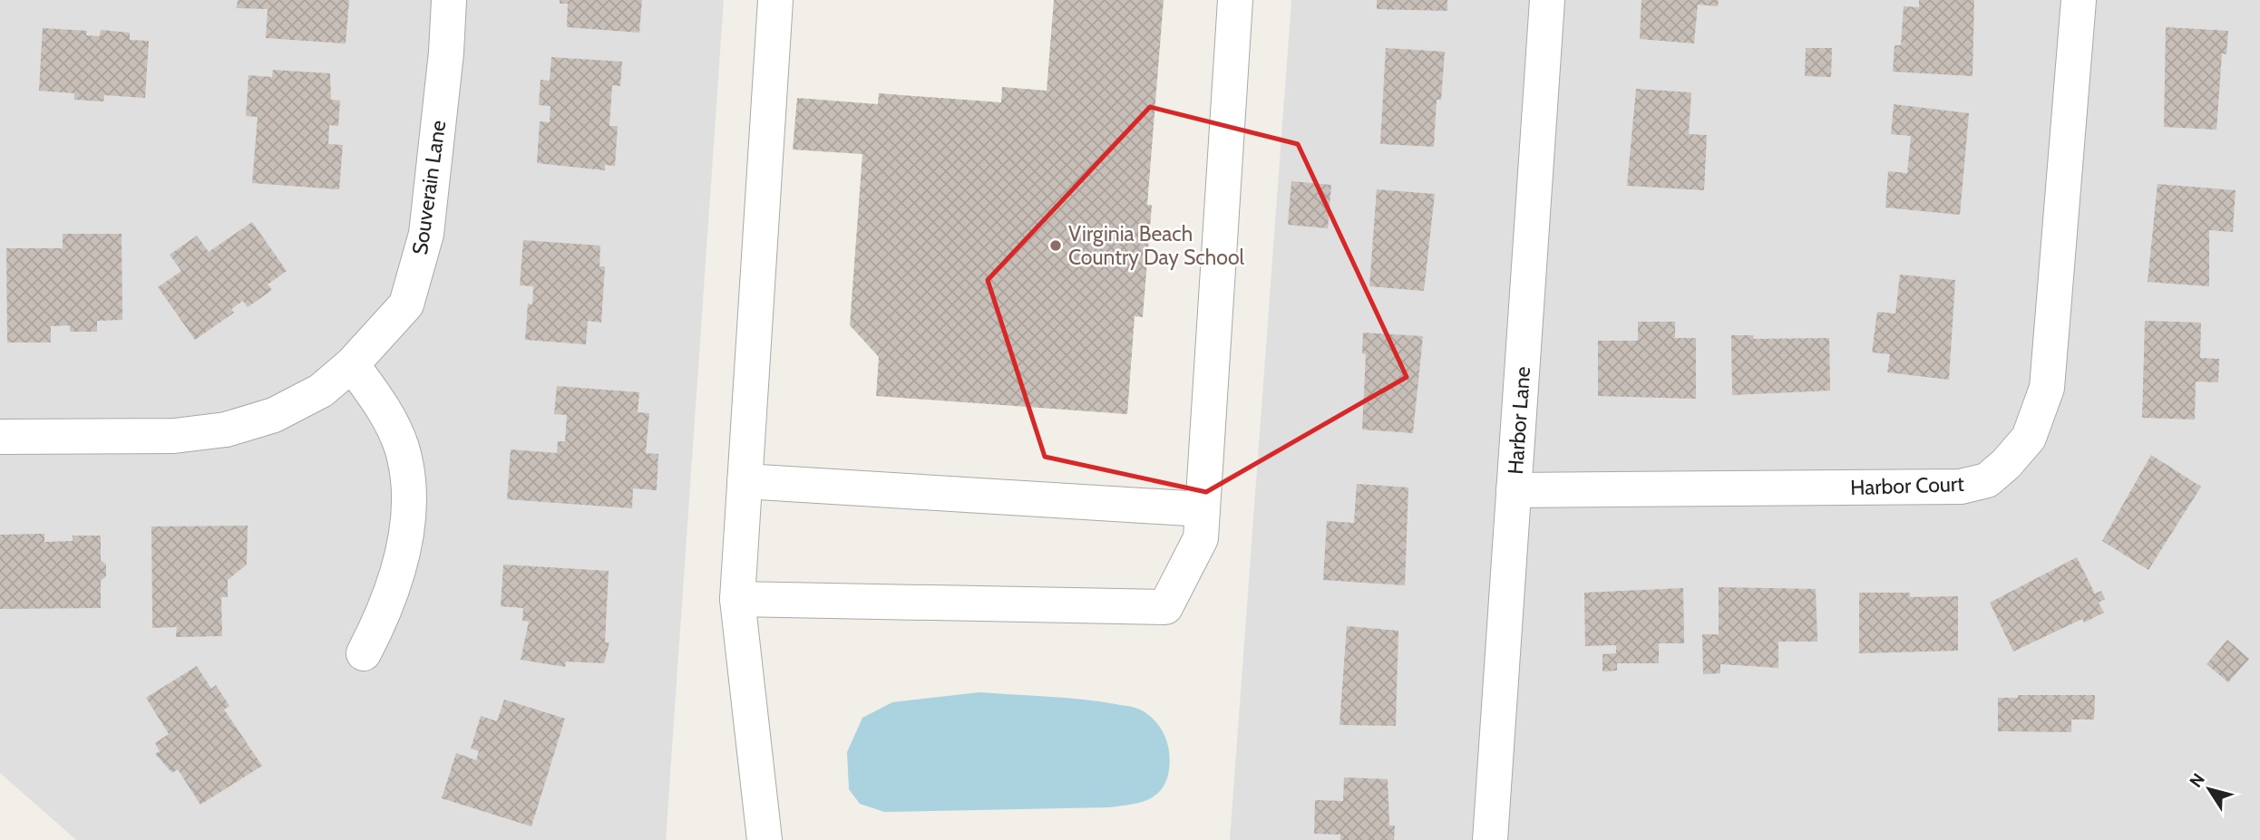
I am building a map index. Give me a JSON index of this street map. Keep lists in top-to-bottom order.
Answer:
{
  "streets": {
    "street": ["Souverain Lane", "Harbor Lane", "Harbor Court"]
  },
  "crossings": [
    ["Harbor Lane", "Harbor Court"]
  ],
  "places": ["Virginia Beach Country Day School"],
  "north": "top left"
}
